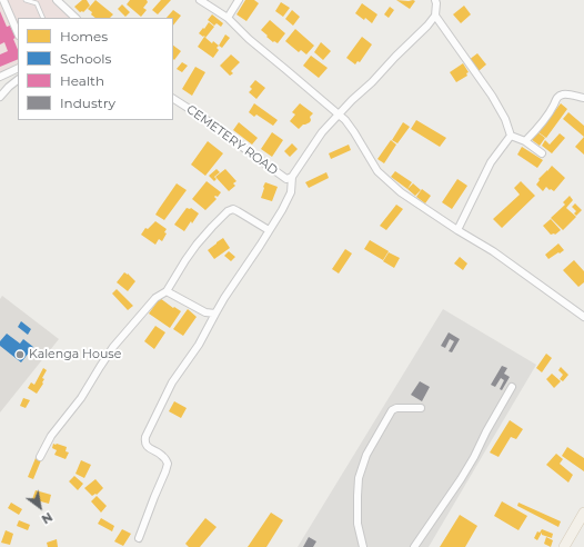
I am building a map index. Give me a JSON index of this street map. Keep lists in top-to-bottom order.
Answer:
{
  "streets": {
    "street": ["CEMETERY ROAD"]
  },
  "places": ["Kalenga House"],
  "legend": [
    "Homes",
    "Schools",
    "Health",
    "Industry"
  ],
  "north": "bottom right"
}
